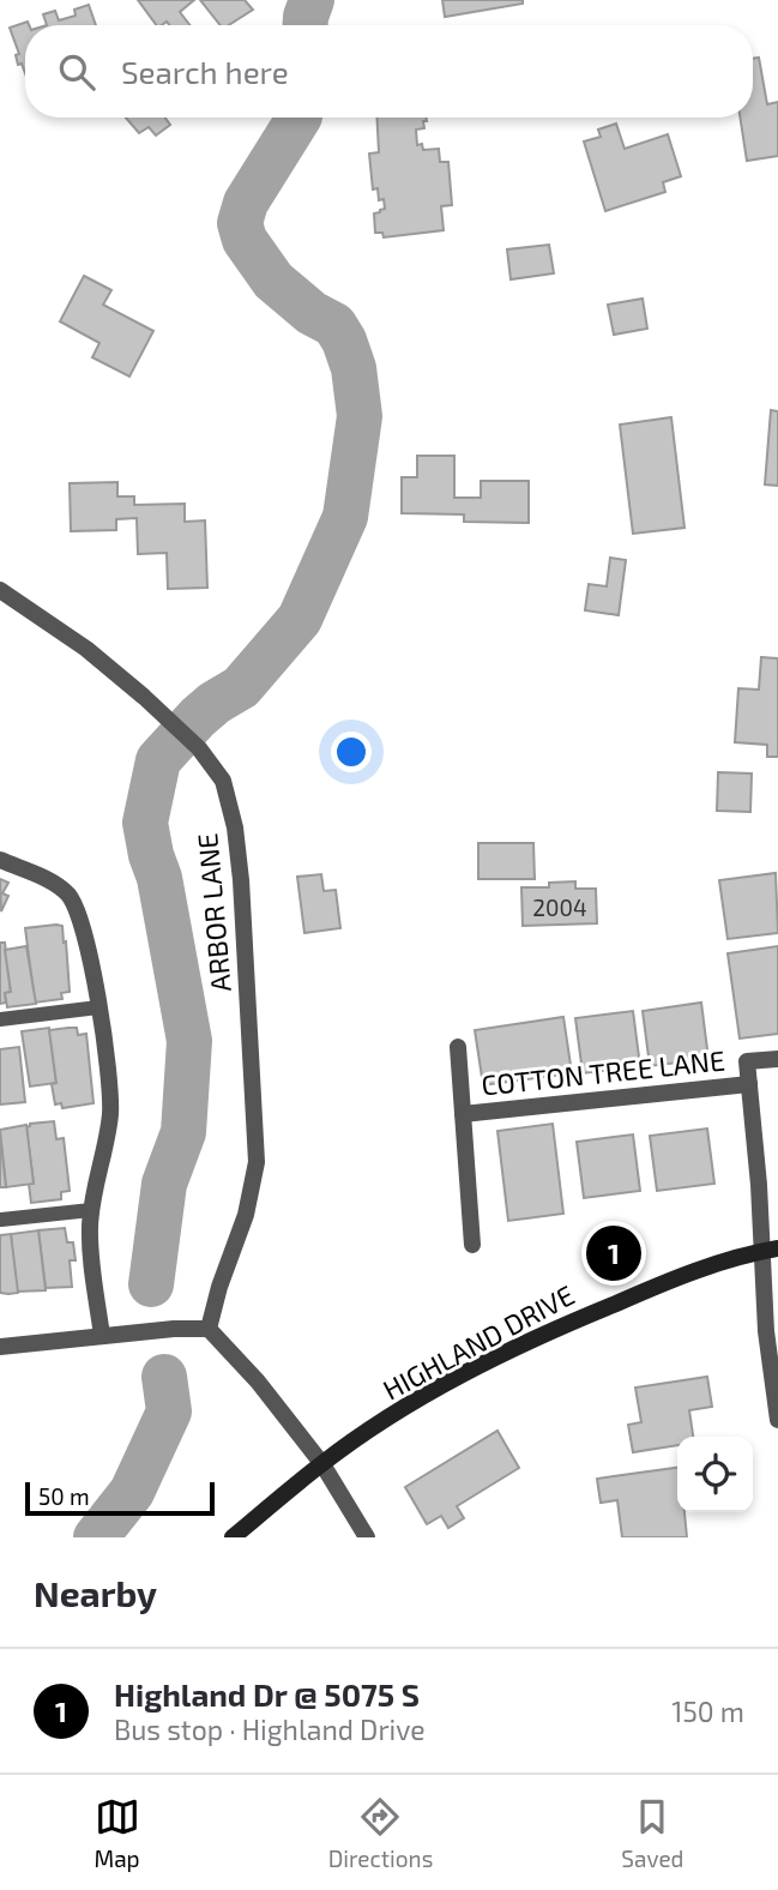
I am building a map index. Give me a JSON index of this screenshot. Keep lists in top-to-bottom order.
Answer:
{
  "streets": {
    "main road": ["HIGHLAND DRIVE"],
    "street": ["ARBOR LANE", "COTTON TREE LANE"]
  },
  "crossings": [
    ["COTTON TREE LANE", "HIGHLAND DRIVE"]
  ],
  "house_numbers": ["2004"],
  "scale_bar": "50 m",
  "page": {
    "search": "Search here",
    "pins": "1",
    "scale": "50 m",
    "heading": "Nearby",
    "list": [
      {
        "mark": "1",
        "name": "Highland Dr @ 5075 S",
        "note": "Bus stop · Highland Drive",
        "value": "150 m"
      }
    ],
    "nav": ["Map", "Directions", "Saved"]
  }
}
